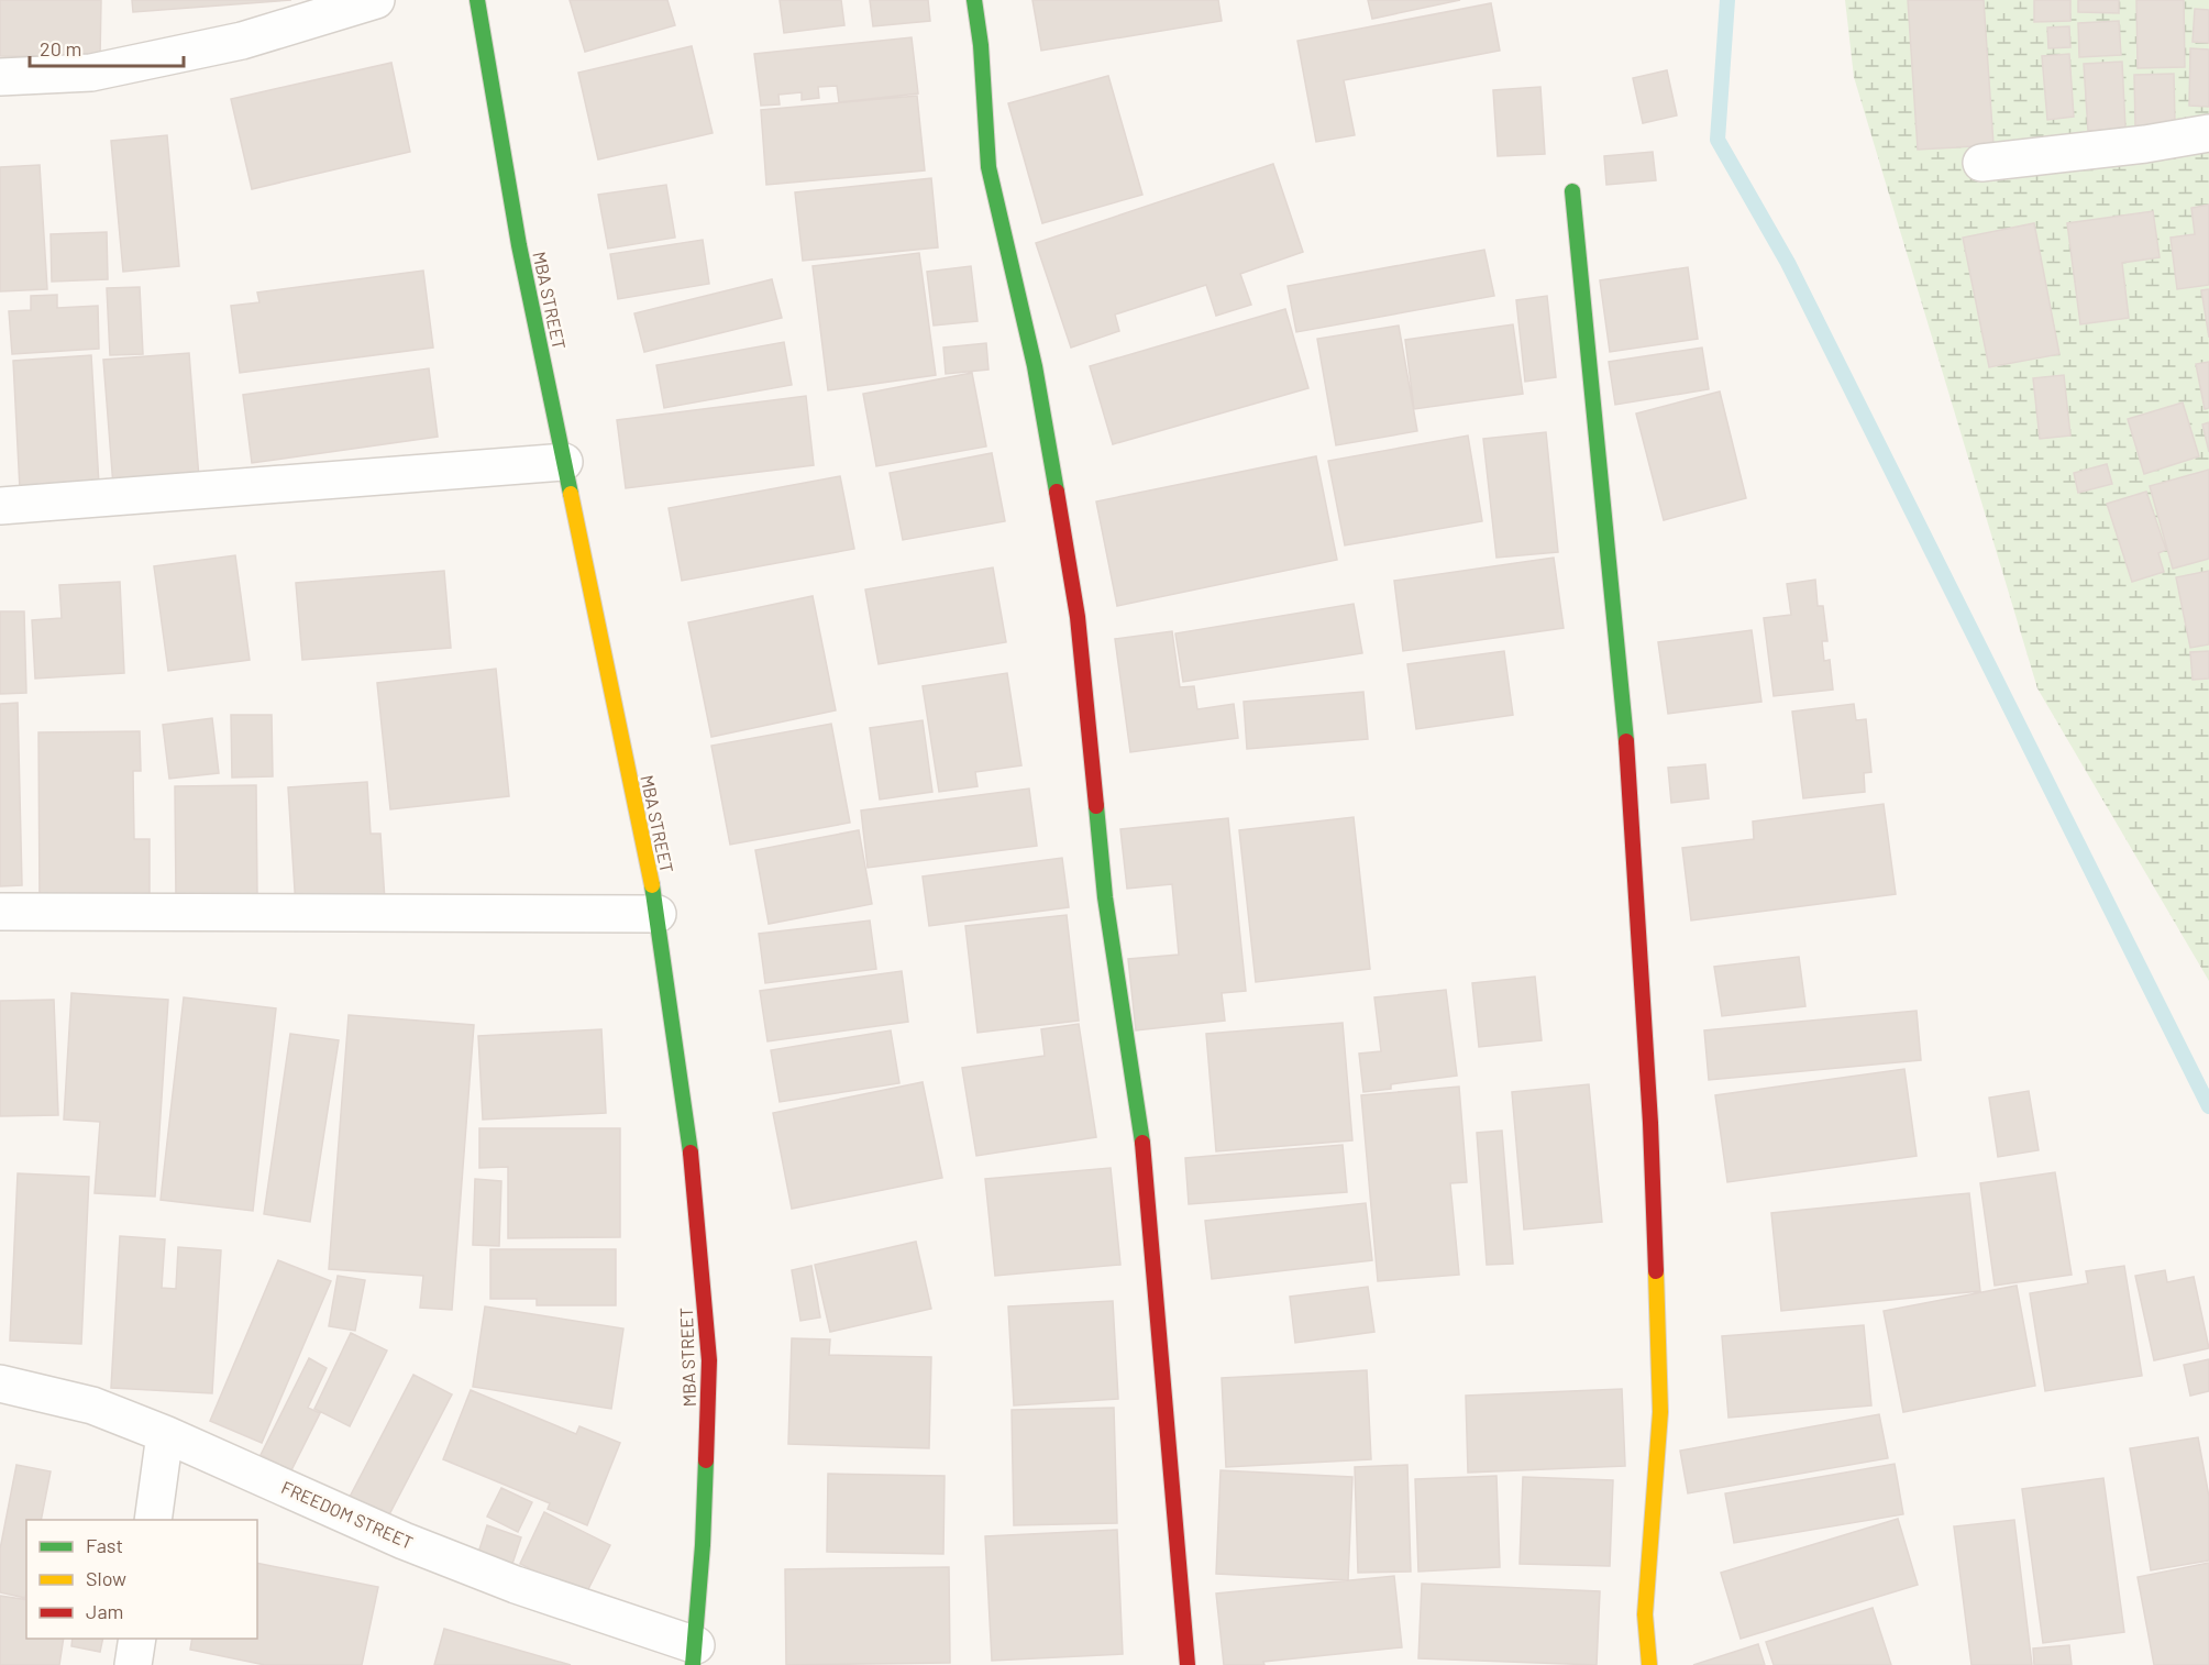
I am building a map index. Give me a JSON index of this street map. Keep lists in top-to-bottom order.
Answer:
{
  "streets": {
    "street": ["MBA STREET", "FREEDOM STREET"]
  },
  "crossings": [
    ["MBA STREET", "FREEDOM STREET"]
  ],
  "legend": ["Fast", "Slow", "Jam"],
  "scale_bar": "20 m"
}
